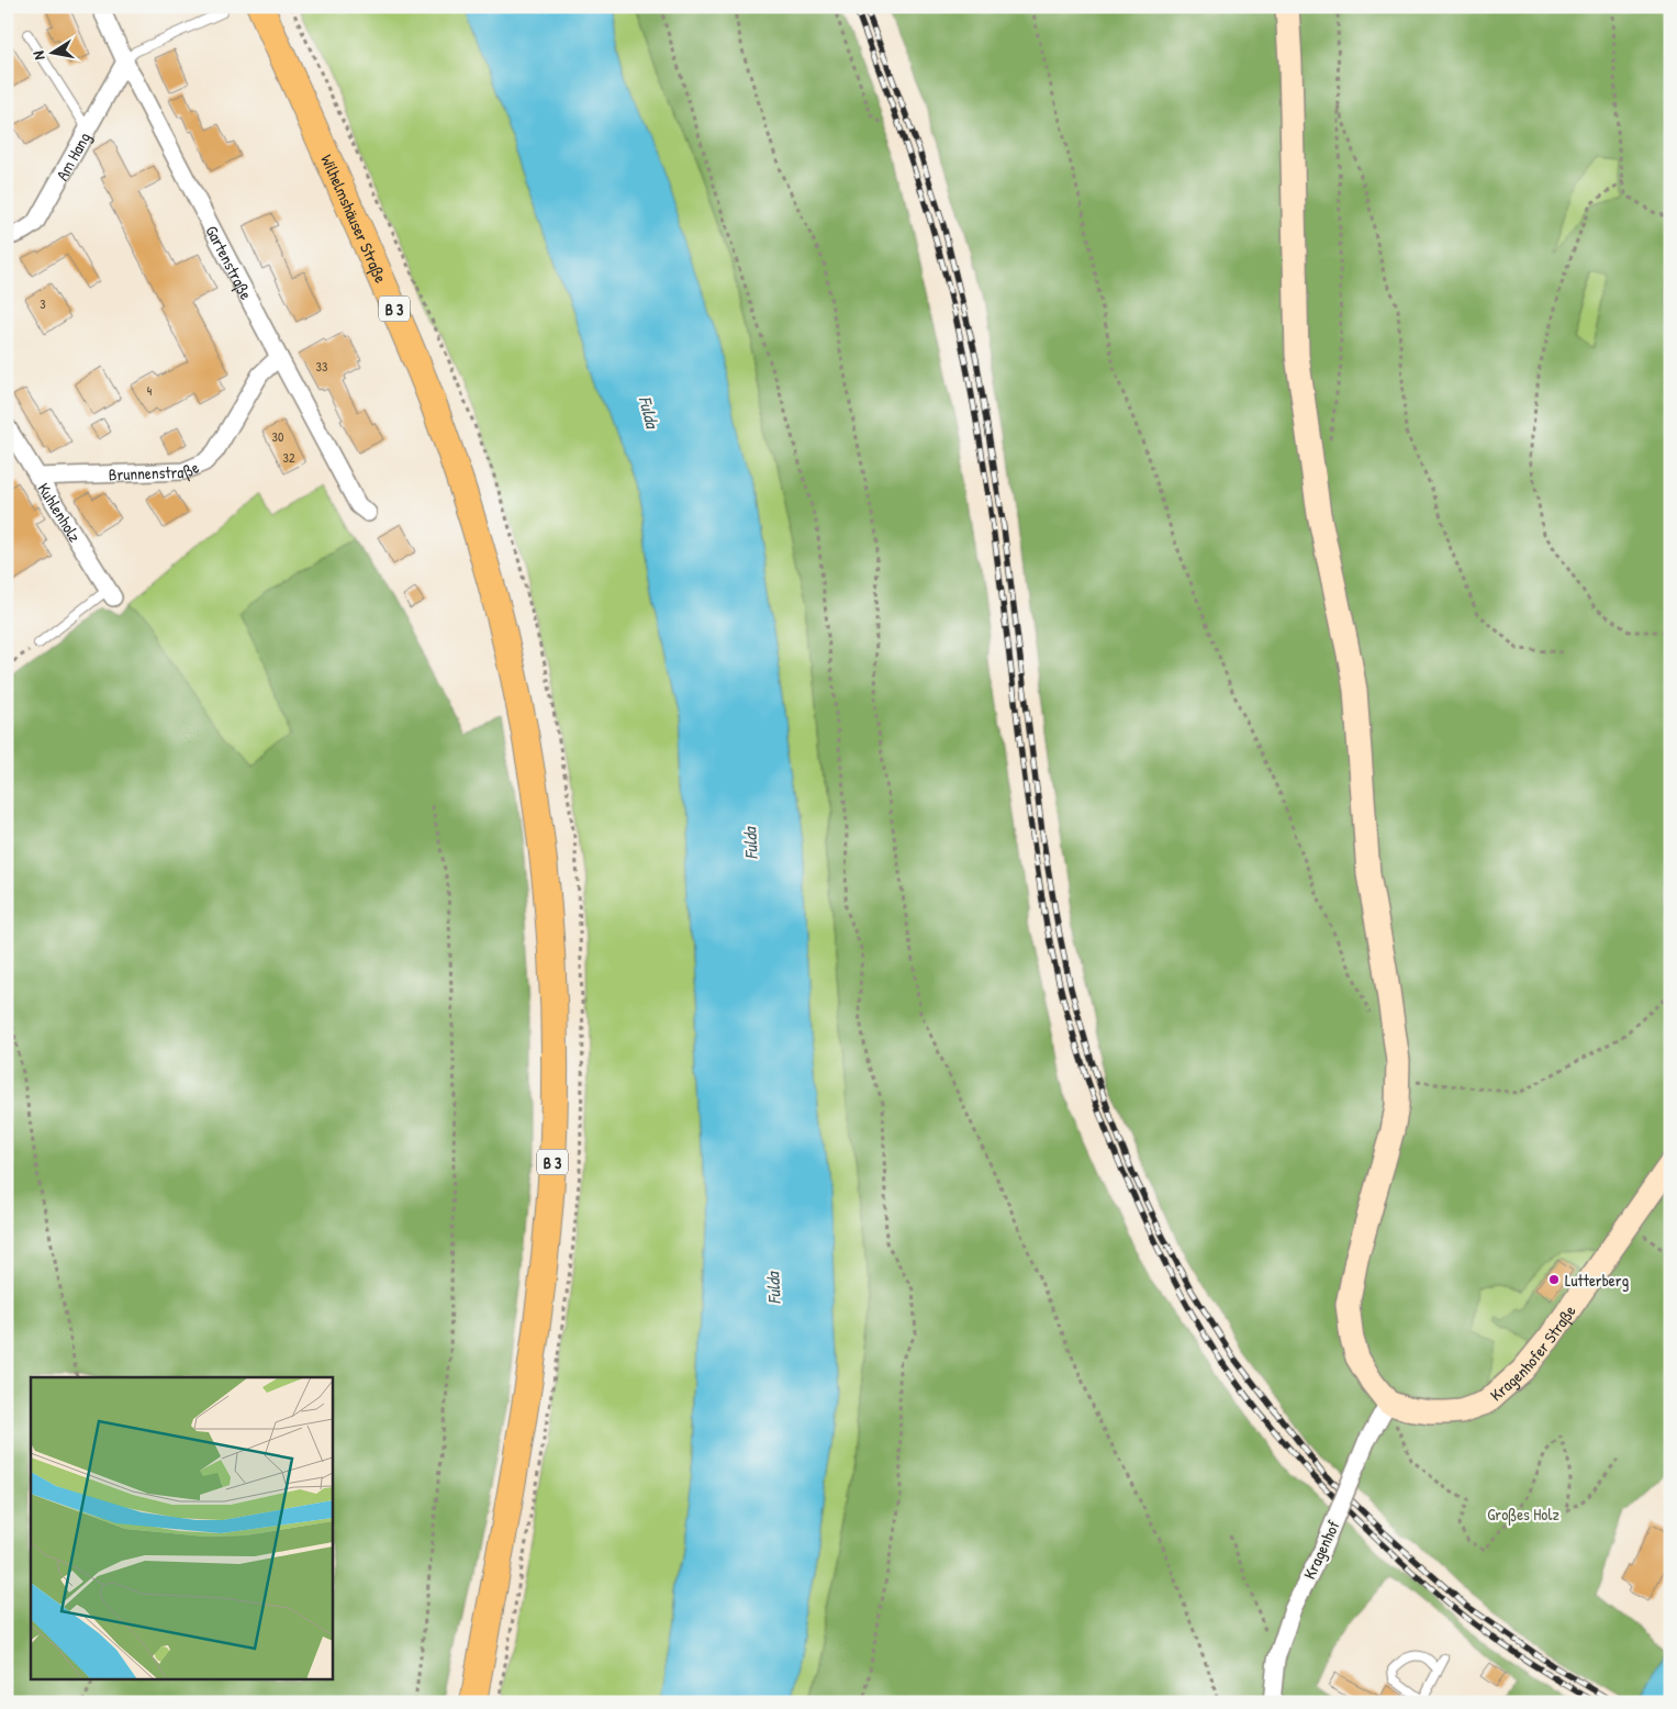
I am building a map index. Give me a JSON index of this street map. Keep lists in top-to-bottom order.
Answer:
{
  "streets": {
    "main road": ["Wilhelmshäuser Straße", "B 3"],
    "street": [
      "Am Hang",
      "Gartenstraße",
      "Brunnenstraße",
      "Kuhlenholz",
      "Kragenhofer Straße",
      "Kragenhof"
    ]
  },
  "crossings": [
    ["Am Hang", "Gartenstraße"],
    ["Gartenstraße", "Brunnenstraße"],
    ["Brunnenstraße", "Kuhlenholz"],
    ["Kragenhofer Straße", "Kragenhof"]
  ],
  "water": ["Fulda"],
  "parks": ["Großes Holz"],
  "places": ["Lutterberg"],
  "house_numbers": [
    "3",
    "33",
    "4",
    "30",
    "32"
  ],
  "north": "left"
}
